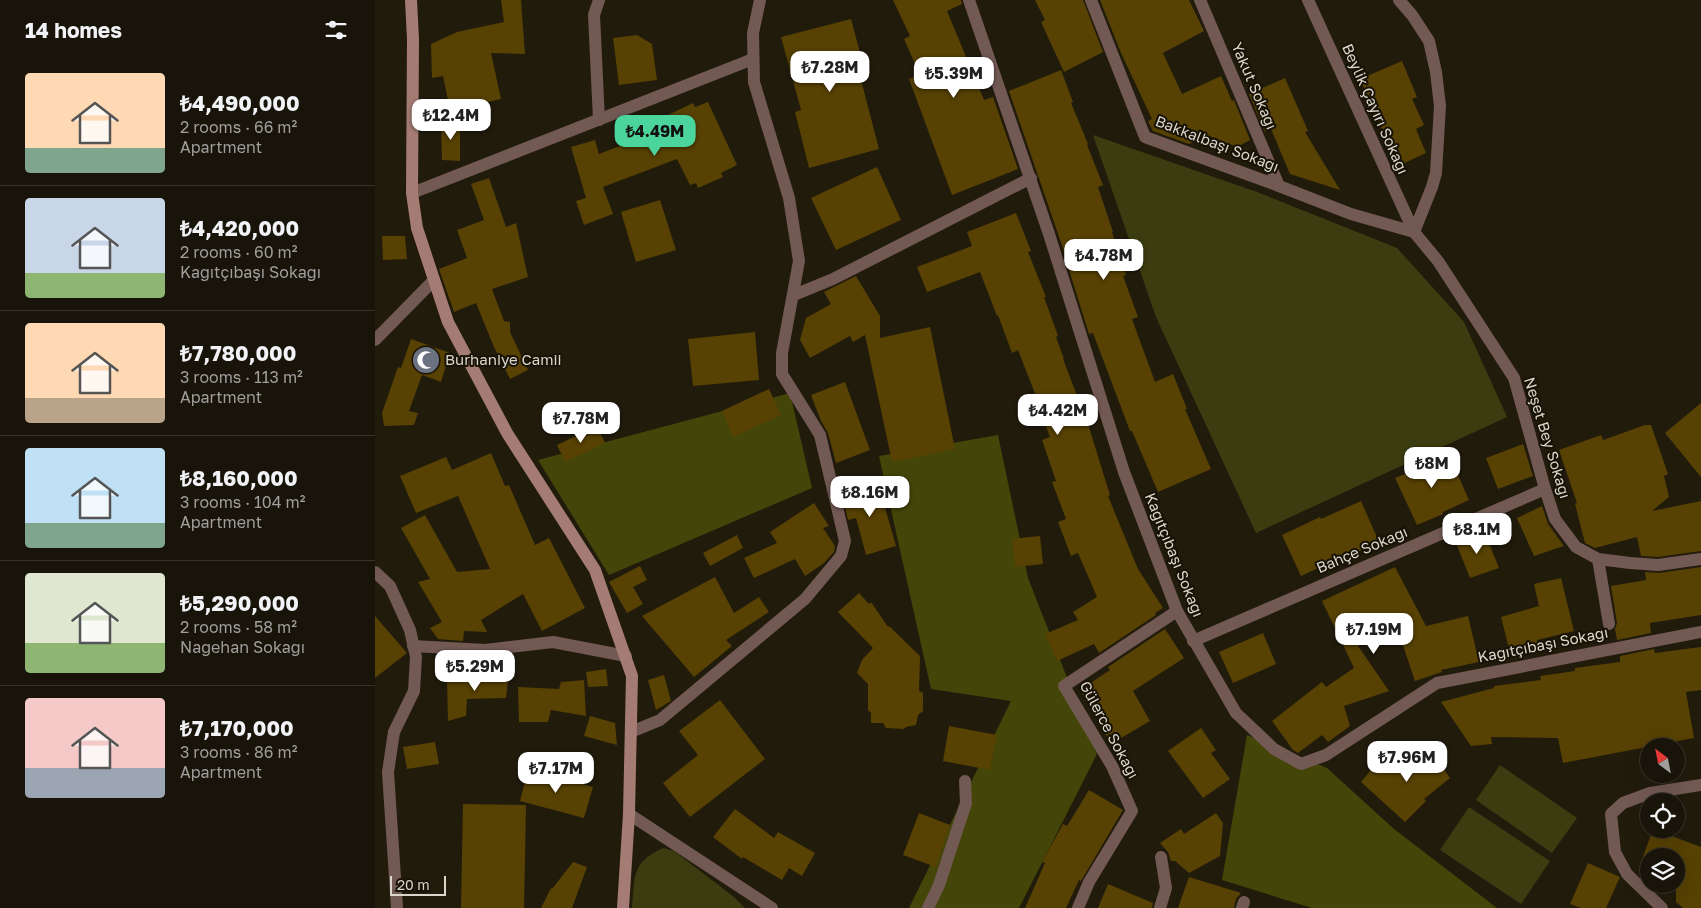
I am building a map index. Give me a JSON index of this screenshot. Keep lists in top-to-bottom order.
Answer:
{
  "streets": {
    "street": [
      "Yakut Sokağı",
      "Beylik Çayırı Sokağı",
      "Bakkalbaşı Sokağı",
      "Neşet Bey Sokağı",
      "Bahçe Sokağı",
      "Kağıtçıbaşı Sokağı",
      "Gülerce Sokağı"
    ]
  },
  "crossings": [
    ["Yakut Sokağı", "Bakkalbaşı Sokağı"],
    ["Beylik Çayırı Sokağı", "Bakkalbaşı Sokağı"],
    ["Beylik Çayırı Sokağı", "Neşet Bey Sokağı"],
    ["Bakkalbaşı Sokağı", "Neşet Bey Sokağı"],
    ["Neşet Bey Sokağı", "Bahçe Sokağı"],
    ["Bahçe Sokağı", "Kağıtçıbaşı Sokağı"],
    ["Kağıtçıbaşı Sokağı", "Gülerce Sokağı"]
  ],
  "places": {
    "mosque": ["Burhaniye Camii"]
  },
  "scale_bar": "20 m",
  "north": "top left",
  "page": {
    "heading": "14 homes",
    "price": [
      "₺7.28M",
      "₺5.39M",
      "₺12.4M",
      "₺4.49M",
      "₺4.78M",
      "₺4.42M",
      "₺7.78M",
      "₺8M",
      "₺8.16M",
      "₺8.1M",
      "₺7.19M",
      "₺5.29M",
      "₺7.96M",
      "₺7.17M"
    ],
    "list": [
      {
        "name": "₺4,490,000",
        "note": "2 rooms · 66 m² · Apartment"
      },
      {
        "name": "₺4,420,000",
        "note": "2 rooms · 60 m² · Kağıtçıbaşı Sokağı"
      },
      {
        "name": "₺7,780,000",
        "note": "3 rooms · 113 m² · Apartment"
      },
      {
        "name": "₺8,160,000",
        "note": "3 rooms · 104 m² · Apartment"
      },
      {
        "name": "₺5,290,000",
        "note": "2 rooms · 58 m² · Nagehan Sokağı"
      },
      {
        "name": "₺7,170,000",
        "note": "3 rooms · 86 m² · Apartment"
      }
    ],
    "scale": "20 m"
  }
}
